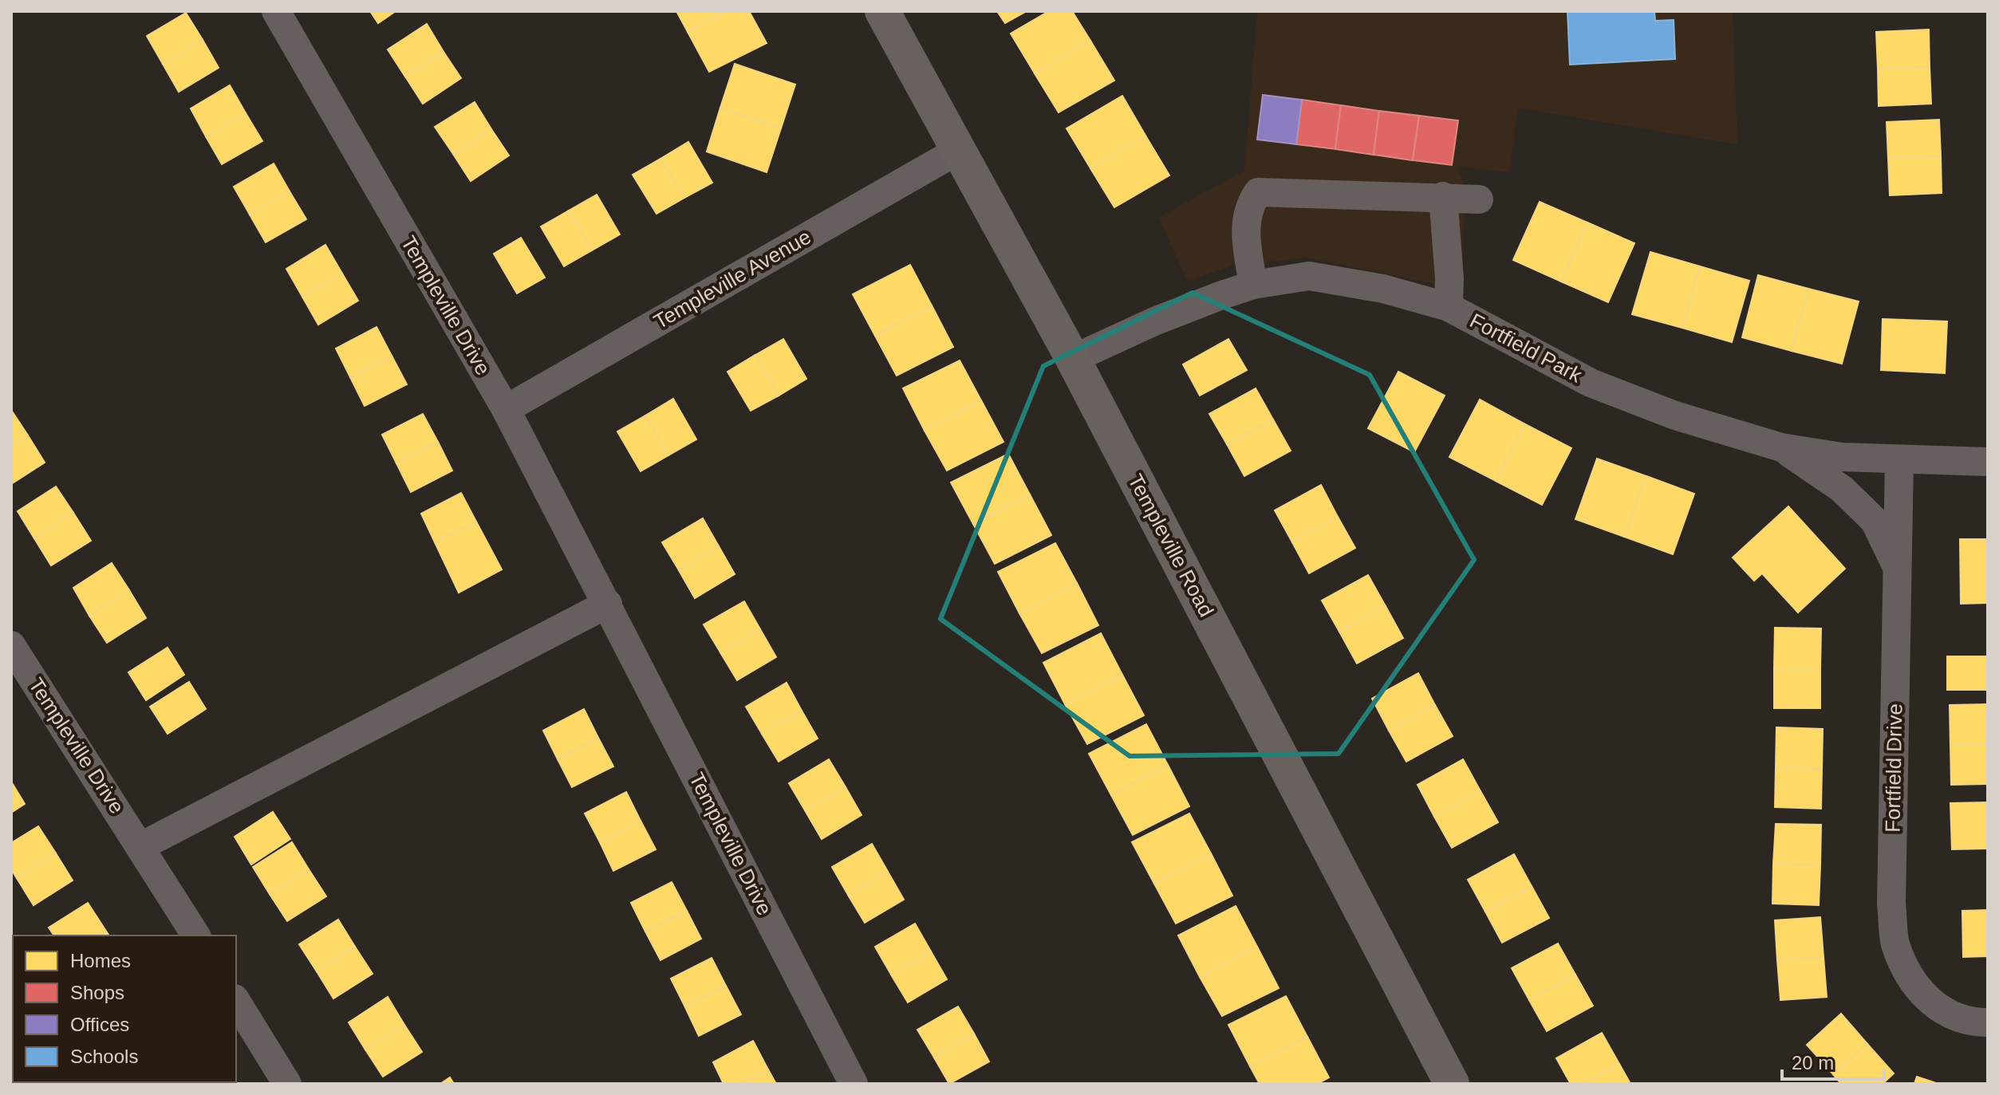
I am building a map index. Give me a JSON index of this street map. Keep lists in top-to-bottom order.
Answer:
{
  "streets": {
    "main road": ["Templeville Road"],
    "street": [
      "Templeville Avenue",
      "Templeville Drive",
      "Fortfield Park",
      "Fortfield Drive"
    ]
  },
  "crossings": [
    ["Templeville Avenue", "Templeville Drive"],
    ["Templeville Avenue", "Templeville Road"],
    ["Fortfield Park", "Templeville Road"],
    ["Fortfield Park", "Fortfield Drive"]
  ],
  "legend": [
    "Homes",
    "Shops",
    "Offices",
    "Schools"
  ],
  "scale_bar": "20 m"
}
